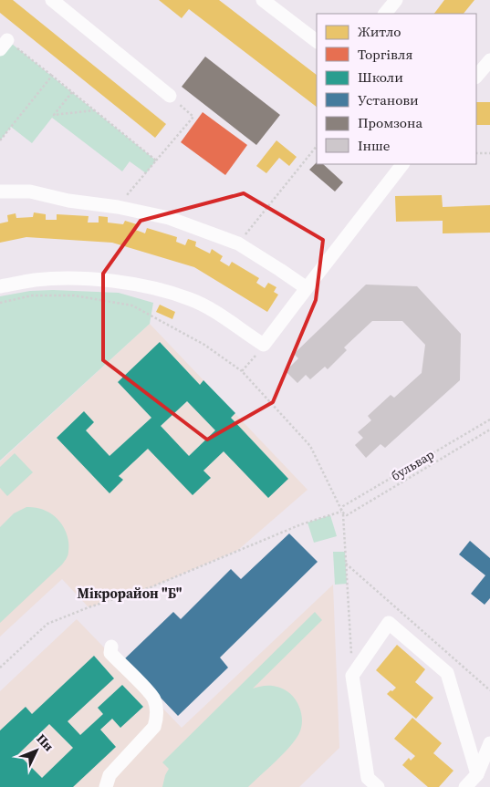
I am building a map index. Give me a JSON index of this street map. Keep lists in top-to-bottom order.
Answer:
{
  "streets": {
    "path": ["бульвар"]
  },
  "districts": ["Мікрорайон \"Б\""],
  "legend": [
    "Житло",
    "Торгівля",
    "Школи",
    "Установи",
    "Промзона",
    "Інше"
  ],
  "north": "top right"
}
